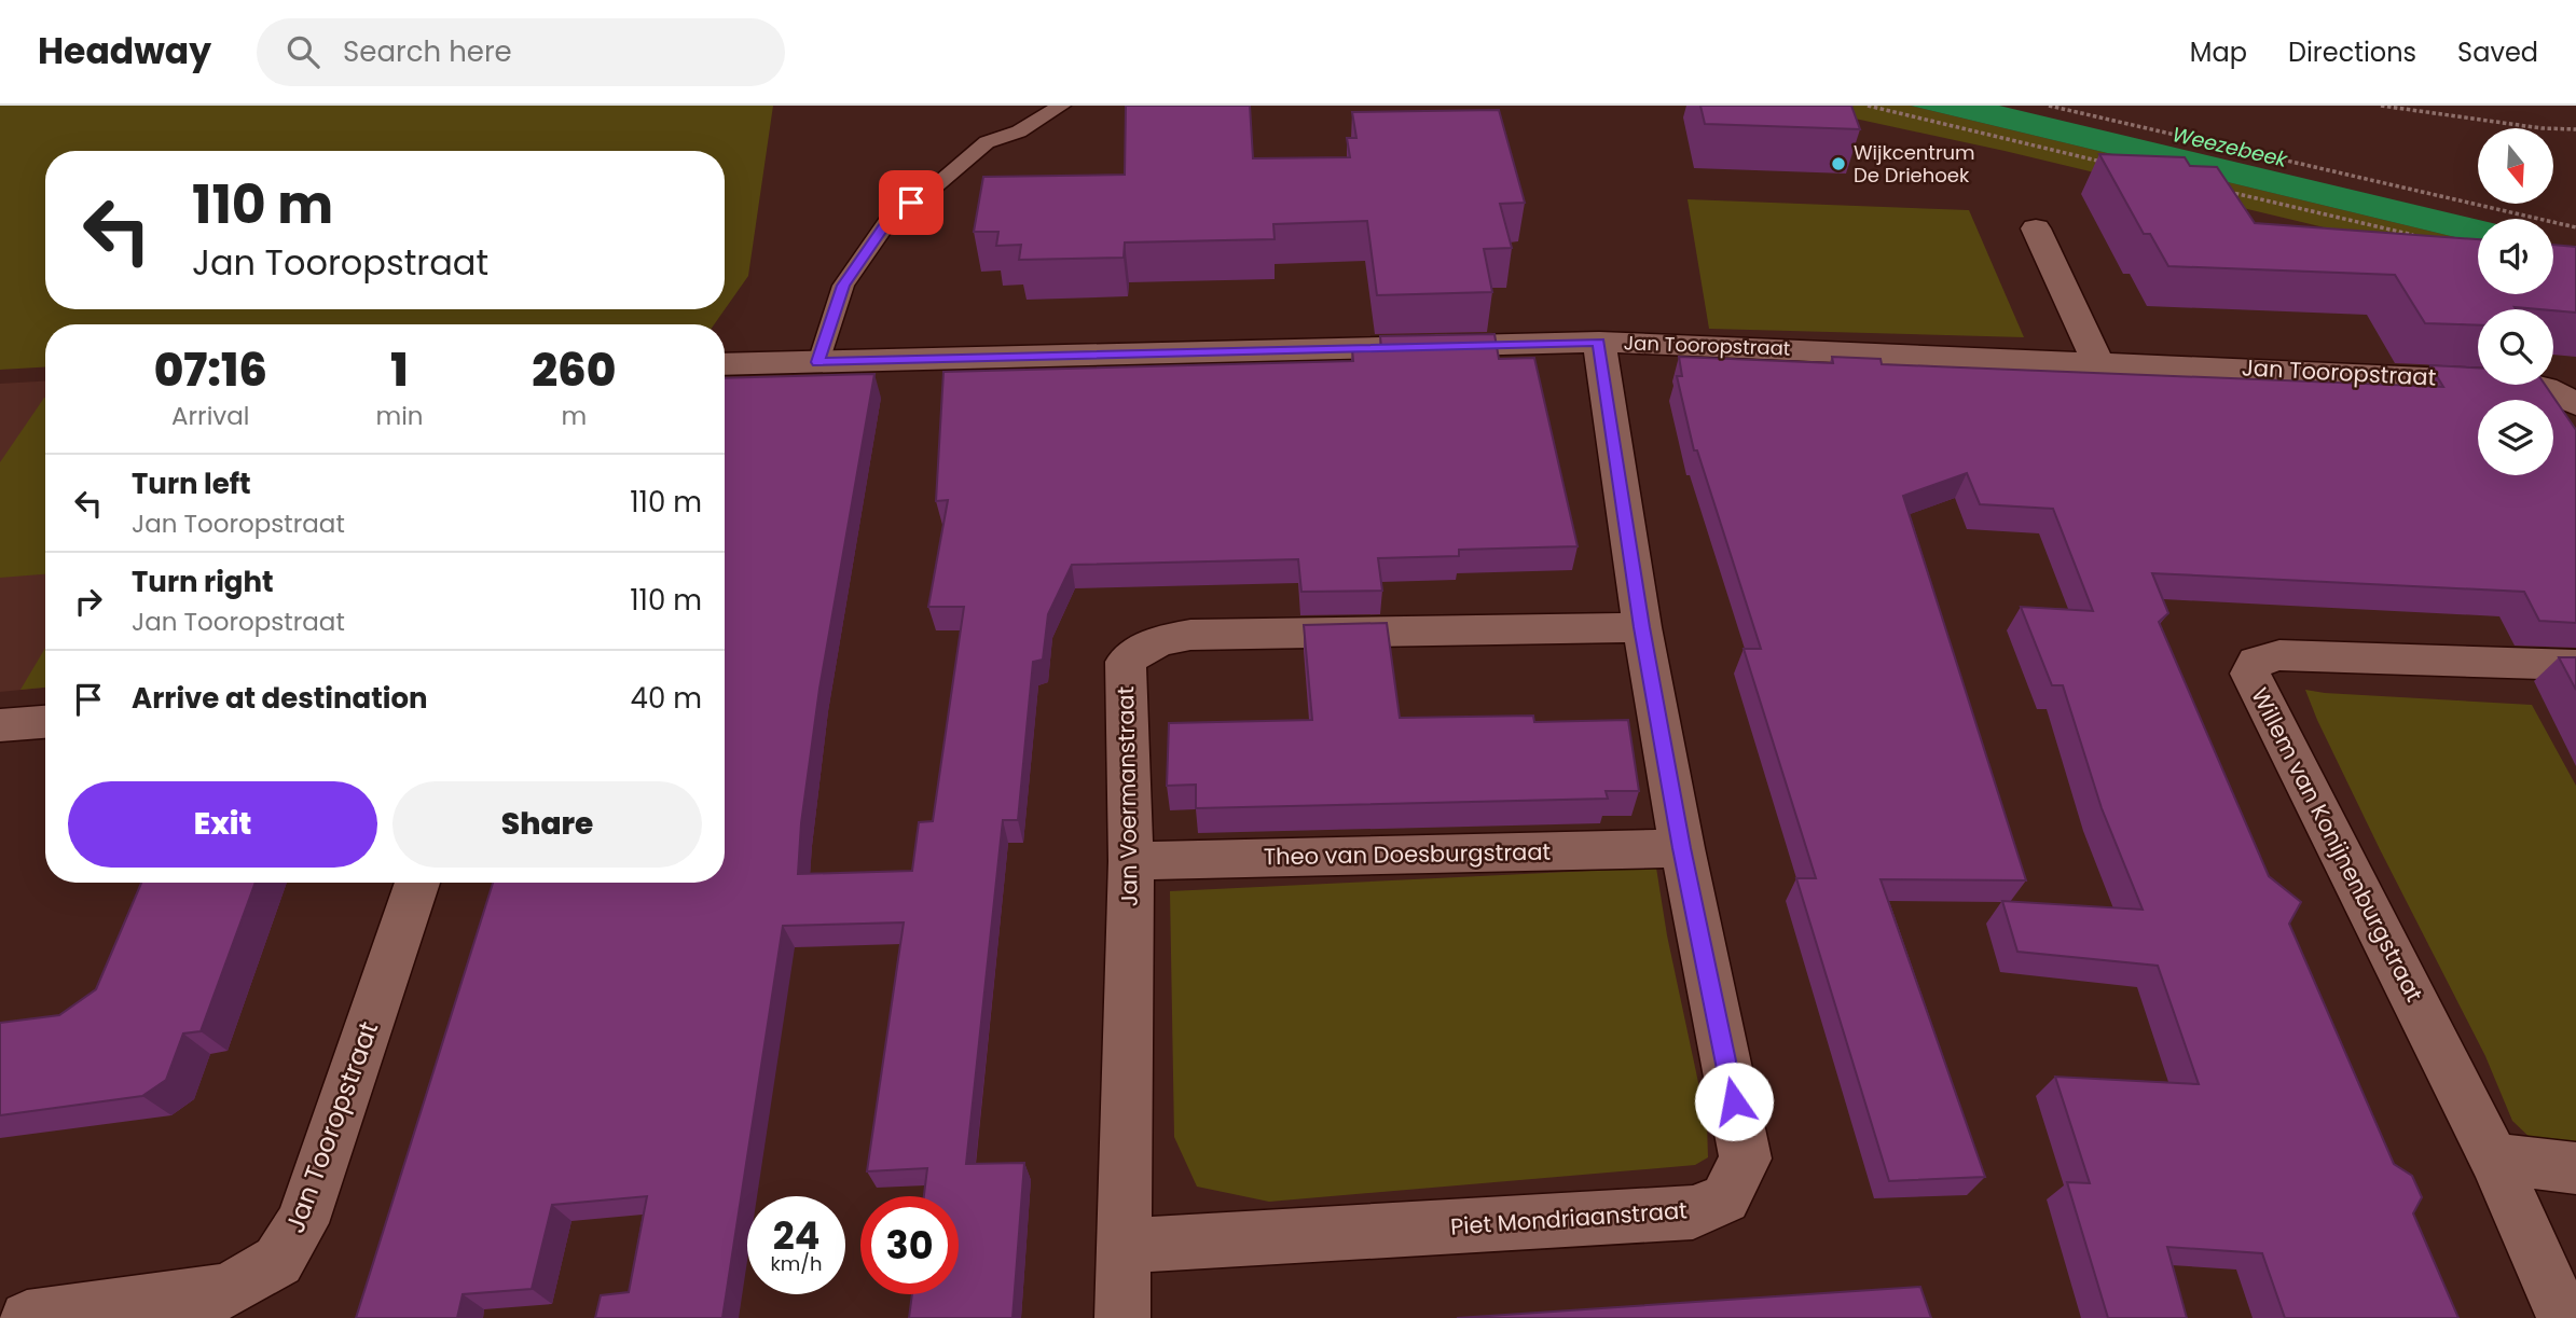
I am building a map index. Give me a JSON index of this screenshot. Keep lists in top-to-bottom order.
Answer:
{
  "streets": {
    "street": [
      "Jan Tooropstraat",
      "Jan Voermanstraat",
      "Willem van Konijnenburgstraat",
      "Theo van Doesburgstraat",
      "Piet Mondriaanstraat"
    ]
  },
  "crossings": [
    ["Jan Tooropstraat", "Piet Mondriaanstraat"],
    ["Jan Voermanstraat", "Theo van Doesburgstraat"],
    ["Jan Voermanstraat", "Piet Mondriaanstraat"],
    ["Theo van Doesburgstraat", "Piet Mondriaanstraat"]
  ],
  "water": ["Weezebeek"],
  "places": ["Wijkcentrum De Driehoek"],
  "north": "bottom",
  "page": {
    "header": "Headway",
    "search": "Search here",
    "nav": ["Map", "Directions", "Saved"],
    "turn": ["110 m", "Jan Tooropstraat"],
    "eta": [
      "07:16",
      "Arrival",
      "1",
      "min",
      "260",
      "m"
    ],
    "list": [
      {
        "name": "Turn left",
        "note": "Jan Tooropstraat",
        "value": "110 m"
      },
      {
        "name": "Turn right",
        "note": "Jan Tooropstraat",
        "value": "110 m"
      },
      {
        "name": "Arrive at destination",
        "value": "40 m"
      }
    ],
    "buttons": ["Exit", "Share"],
    "speed": "24 km/h",
    "limit": "30"
  }
}
